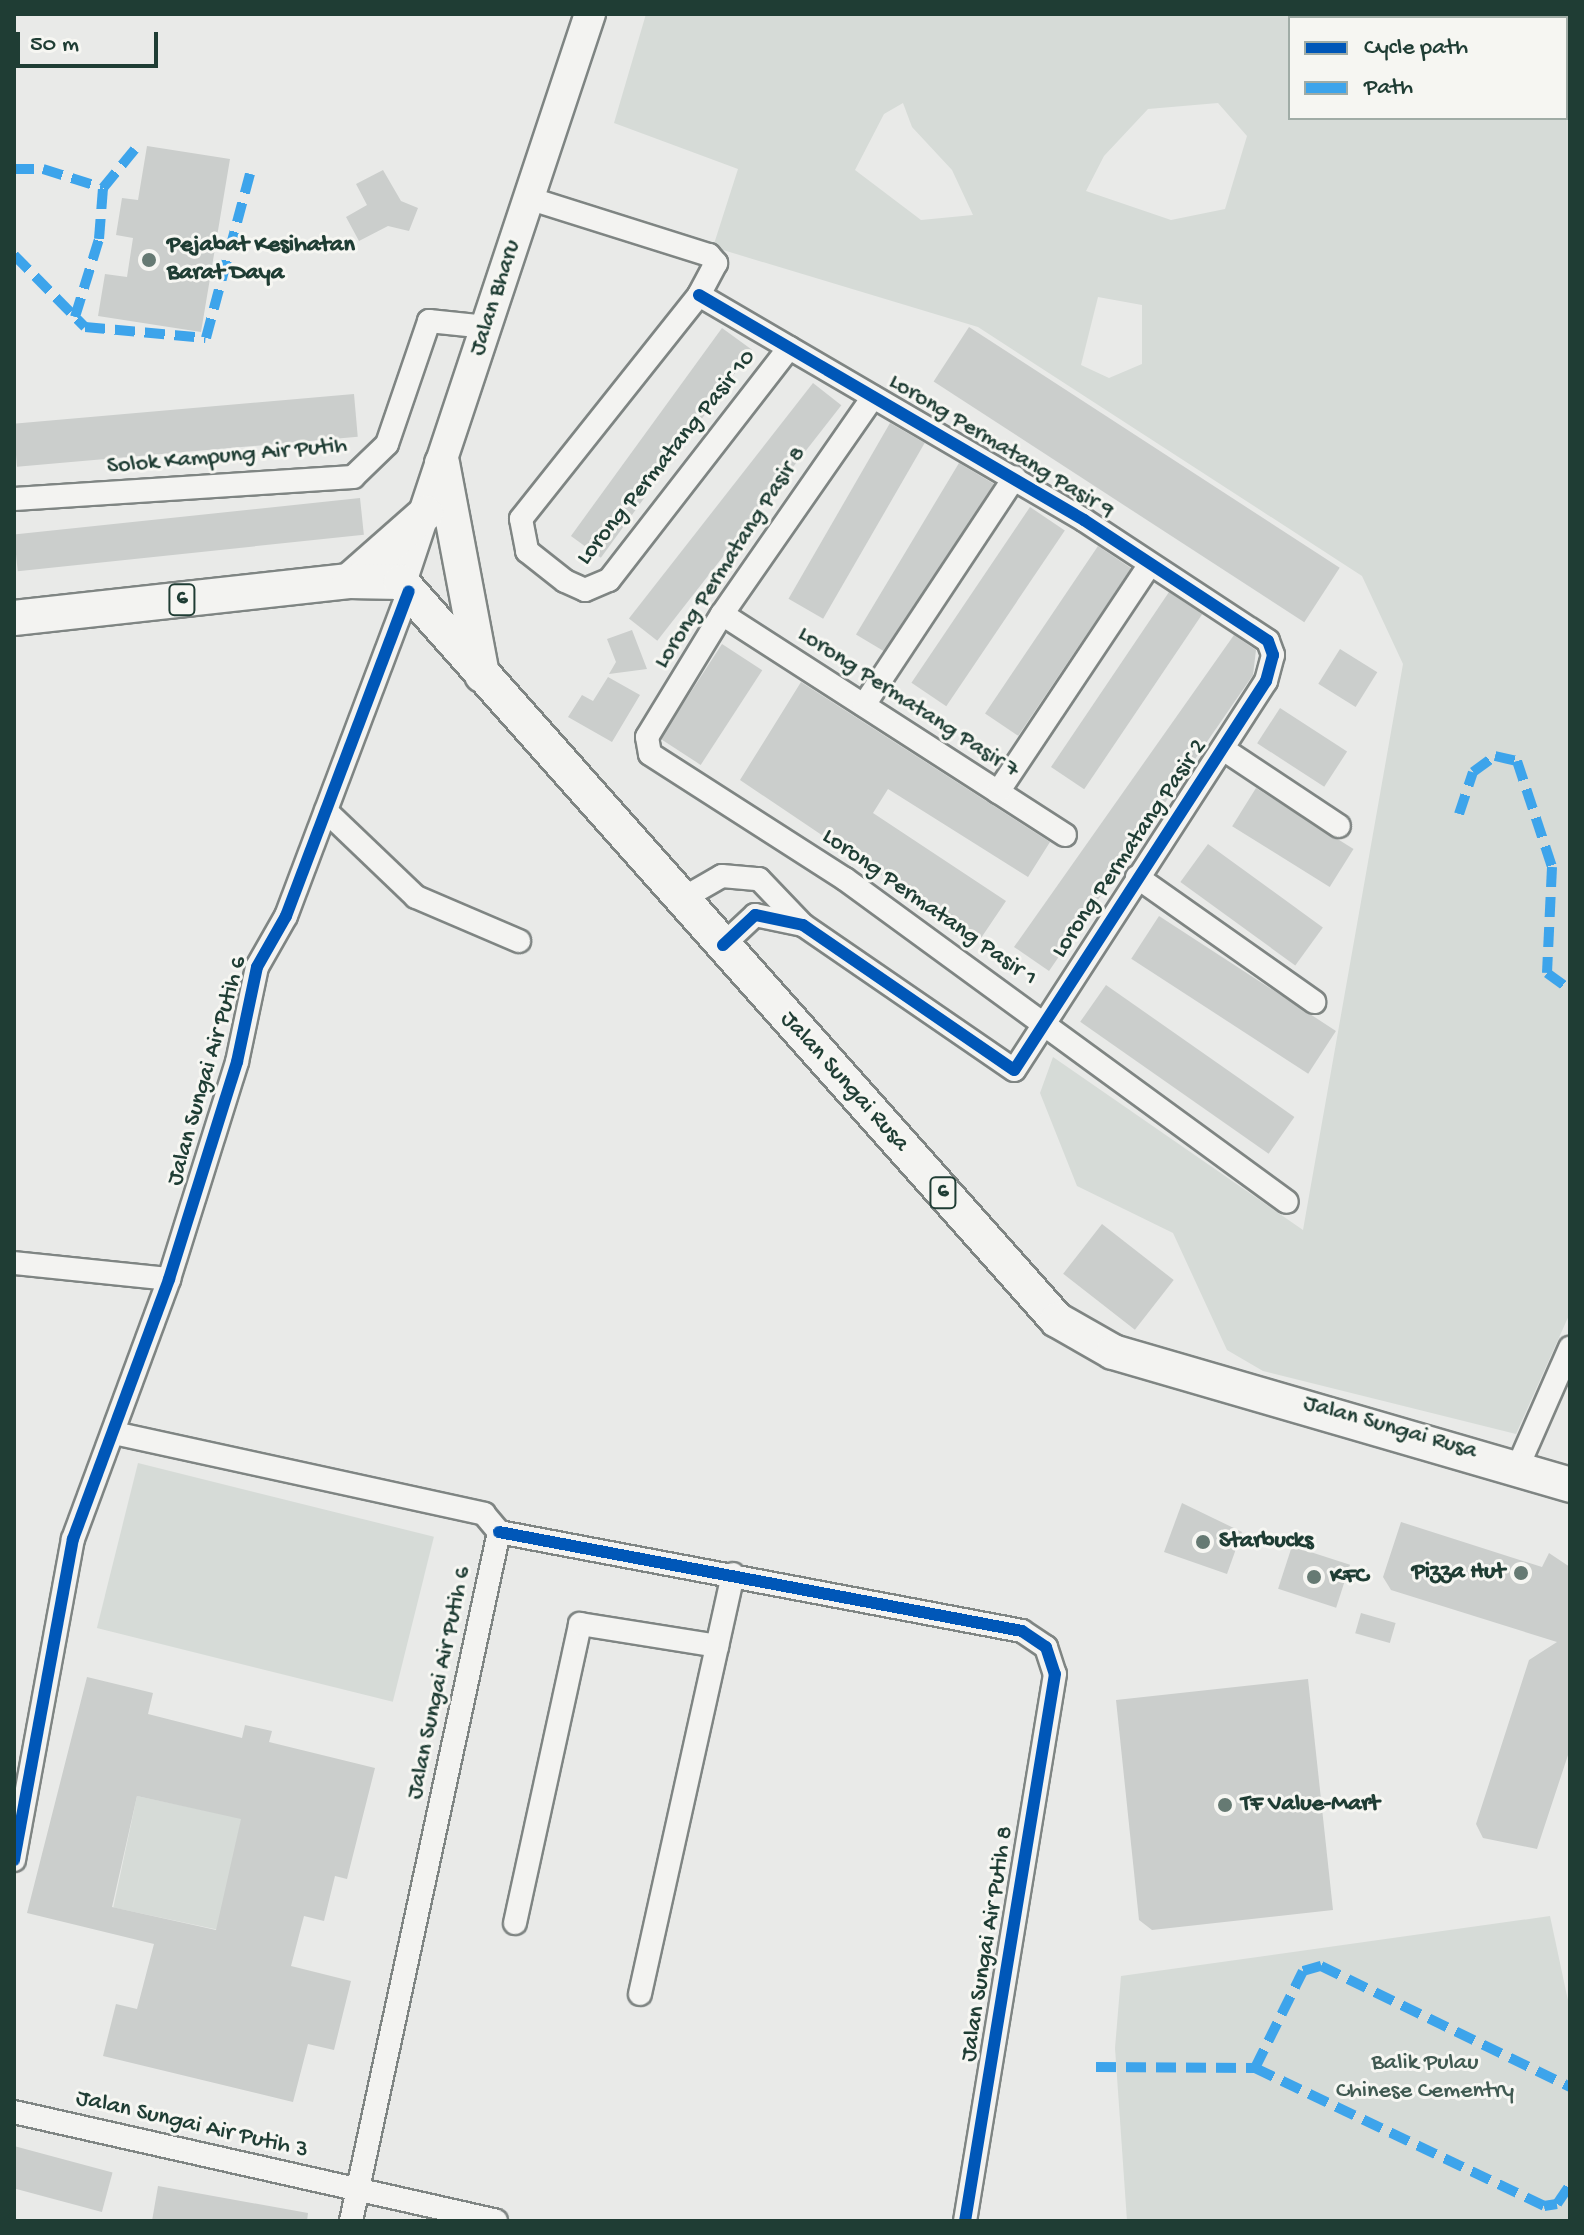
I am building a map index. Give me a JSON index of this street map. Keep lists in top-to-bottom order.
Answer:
{
  "streets": {
    "main road": ["Jalan Bharu", "6", "Jalan Sungai Rusa"],
    "street": [
      "Lorong Permatang Pasir 9",
      "Solok Kampung Air Putih",
      "Lorong Permatang Pasir 10",
      "Lorong Permatang Pasir 8",
      "Lorong Permatang Pasir 7",
      "Lorong Permatang Pasir 2",
      "Lorong Permatang Pasir 1",
      "Jalan Sungai Air Putih 6",
      "Jalan Sungai Air Putih 8",
      "Jalan Sungai Air Putih 3"
    ]
  },
  "crossings": [
    ["Jalan Bharu", "Solok Kampung Air Putih"],
    ["Jalan Bharu", "Lorong Permatang Pasir 10"],
    ["Jalan Bharu", "6"],
    ["Jalan Bharu", "Jalan Sungai Air Putih 6"],
    ["Jalan Bharu", "Jalan Sungai Rusa"],
    ["Lorong Permatang Pasir 9", "Lorong Permatang Pasir 10"],
    ["Lorong Permatang Pasir 9", "Lorong Permatang Pasir 8"],
    ["Lorong Permatang Pasir 9", "Lorong Permatang Pasir 2"],
    ["Lorong Permatang Pasir 8", "Lorong Permatang Pasir 7"],
    ["Lorong Permatang Pasir 8", "Lorong Permatang Pasir 1"],
    ["6", "Jalan Sungai Air Putih 6"],
    ["6", "Jalan Sungai Rusa"],
    ["Lorong Permatang Pasir 2", "Lorong Permatang Pasir 1"],
    ["Jalan Sungai Air Putih 6", "Jalan Sungai Rusa"],
    ["Jalan Sungai Air Putih 6", "Jalan Sungai Air Putih 3"]
  ],
  "parks": ["Balik Pulau Chinese Cementry"],
  "places": [
    "Pejabat Kesihatan Barat Daya",
    "Starbucks",
    "Pizza Hut",
    "KFC",
    "TF Value-Mart"
  ],
  "legend": ["Cycle path", "Path"],
  "scale_bar": "50 m"
}
